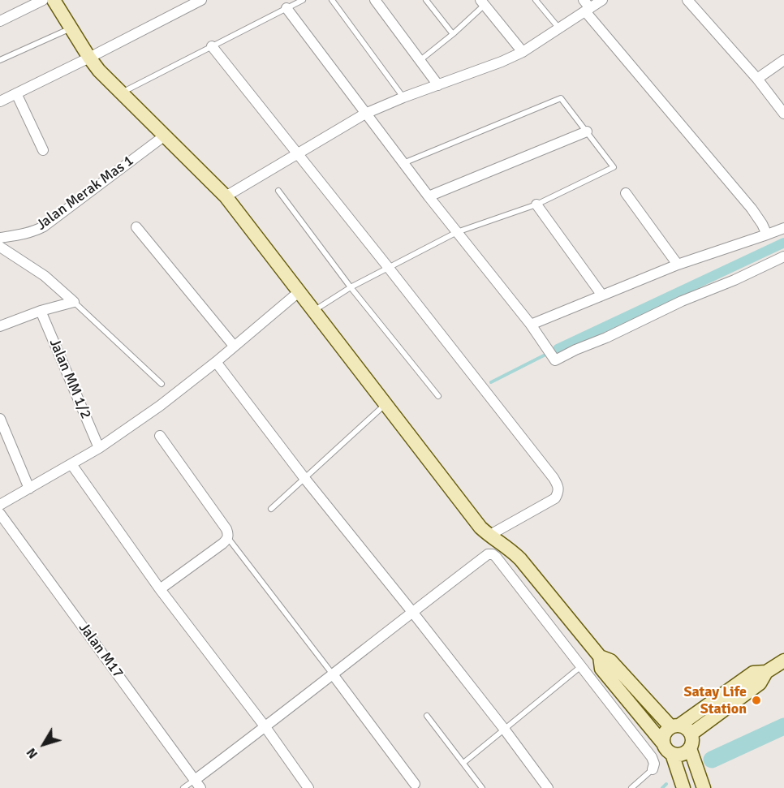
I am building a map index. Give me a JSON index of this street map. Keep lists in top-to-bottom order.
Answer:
{
  "streets": {
    "street": ["Jalan Merak Mas 1", "Jalan MM 1/2", "Jalan M17"]
  },
  "places": ["Satay Life Station"],
  "north": "bottom left"
}
